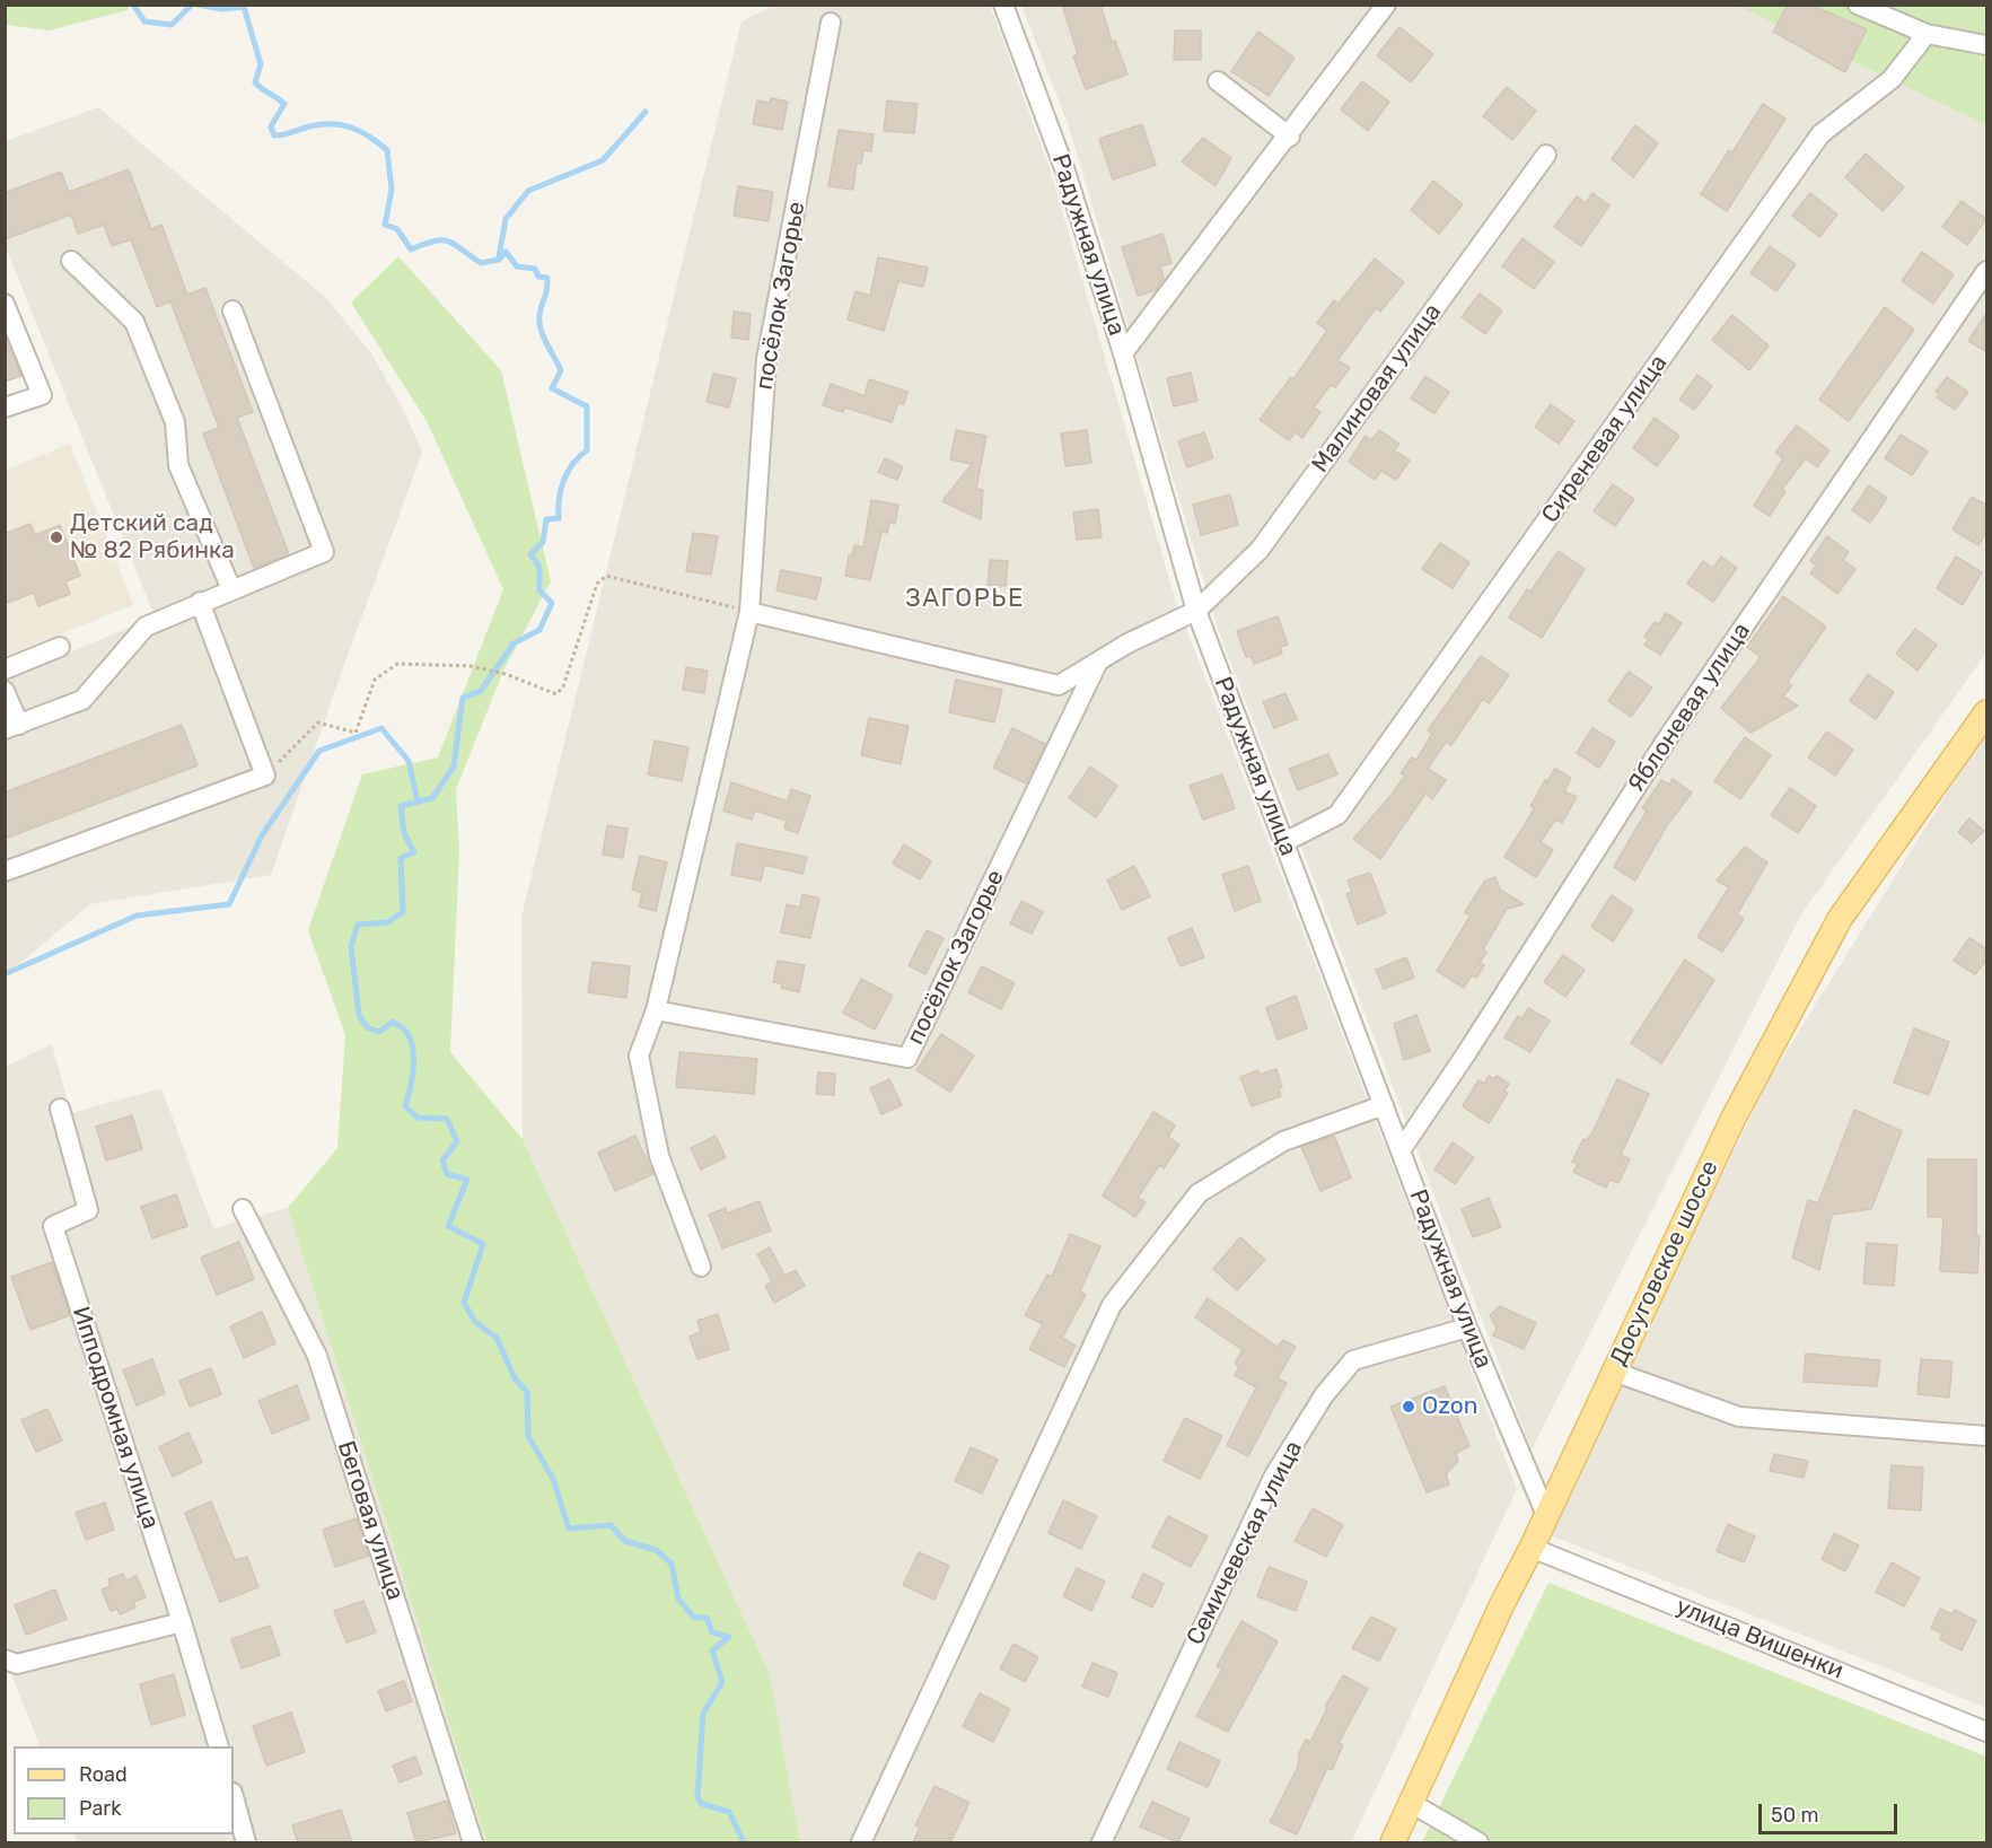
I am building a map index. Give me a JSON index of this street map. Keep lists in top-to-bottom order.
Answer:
{
  "streets": {
    "main road": ["Досуговское шоссе"],
    "street": [
      "Радужная улица",
      "посёлок Загорье",
      "Малиновая улица",
      "Сиреневая улица",
      "Яблоневая улица",
      "Ипподромная улица",
      "Беговая улица",
      "Семичевская улица",
      "улица Вишенки"
    ]
  },
  "crossings": [
    ["Радужная улица", "Малиновая улица"],
    ["Радужная улица", "Сиреневая улица"],
    ["Радужная улица", "Яблоневая улица"],
    ["Радужная улица", "Досуговское шоссе"],
    ["Радужная улица", "Семичевская улица"],
    ["Досуговское шоссе", "улица Вишенки"]
  ],
  "districts": ["ЗАГОРЬЕ"],
  "places": ["Детский сад № 82 Рябинка", "Ozon"],
  "legend": ["Road", "Park"],
  "scale_bar": "50 m"
}
